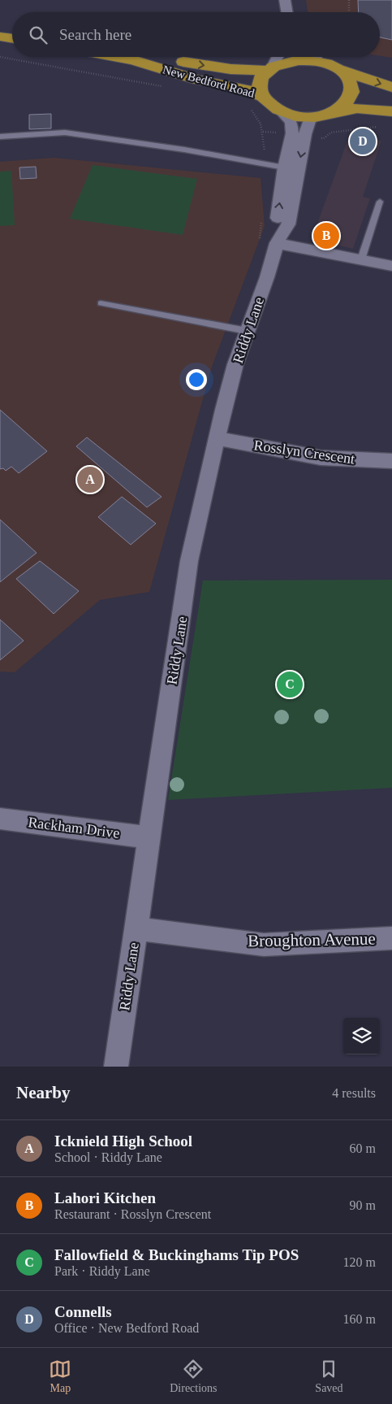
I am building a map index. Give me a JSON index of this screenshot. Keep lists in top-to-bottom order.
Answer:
{
  "streets": {
    "highway": ["New Bedford Road"],
    "street": [
      "Riddy Lane",
      "Rosslyn Crescent",
      "Rackham Drive",
      "Broughton Avenue"
    ]
  },
  "crossings": [
    ["Riddy Lane", "Rosslyn Crescent"],
    ["Riddy Lane", "Rackham Drive"],
    ["Riddy Lane", "Broughton Avenue"]
  ],
  "page": {
    "search": "Search here",
    "pins": [
      "D",
      "B",
      "A",
      "C"
    ],
    "heading": ["Nearby", "4 results"],
    "list": [
      {
        "mark": "A",
        "name": "Icknield High School",
        "note": "School · Riddy Lane",
        "value": "60 m"
      },
      {
        "mark": "B",
        "name": "Lahori Kitchen",
        "note": "Restaurant · Rosslyn Crescent",
        "value": "90 m"
      },
      {
        "mark": "C",
        "name": "Fallowfield & Buckinghams Tip POS",
        "note": "Park · Riddy Lane",
        "value": "120 m"
      },
      {
        "mark": "D",
        "name": "Connells",
        "note": "Office · New Bedford Road",
        "value": "160 m"
      }
    ],
    "nav": ["Map", "Directions", "Saved"]
  }
}
